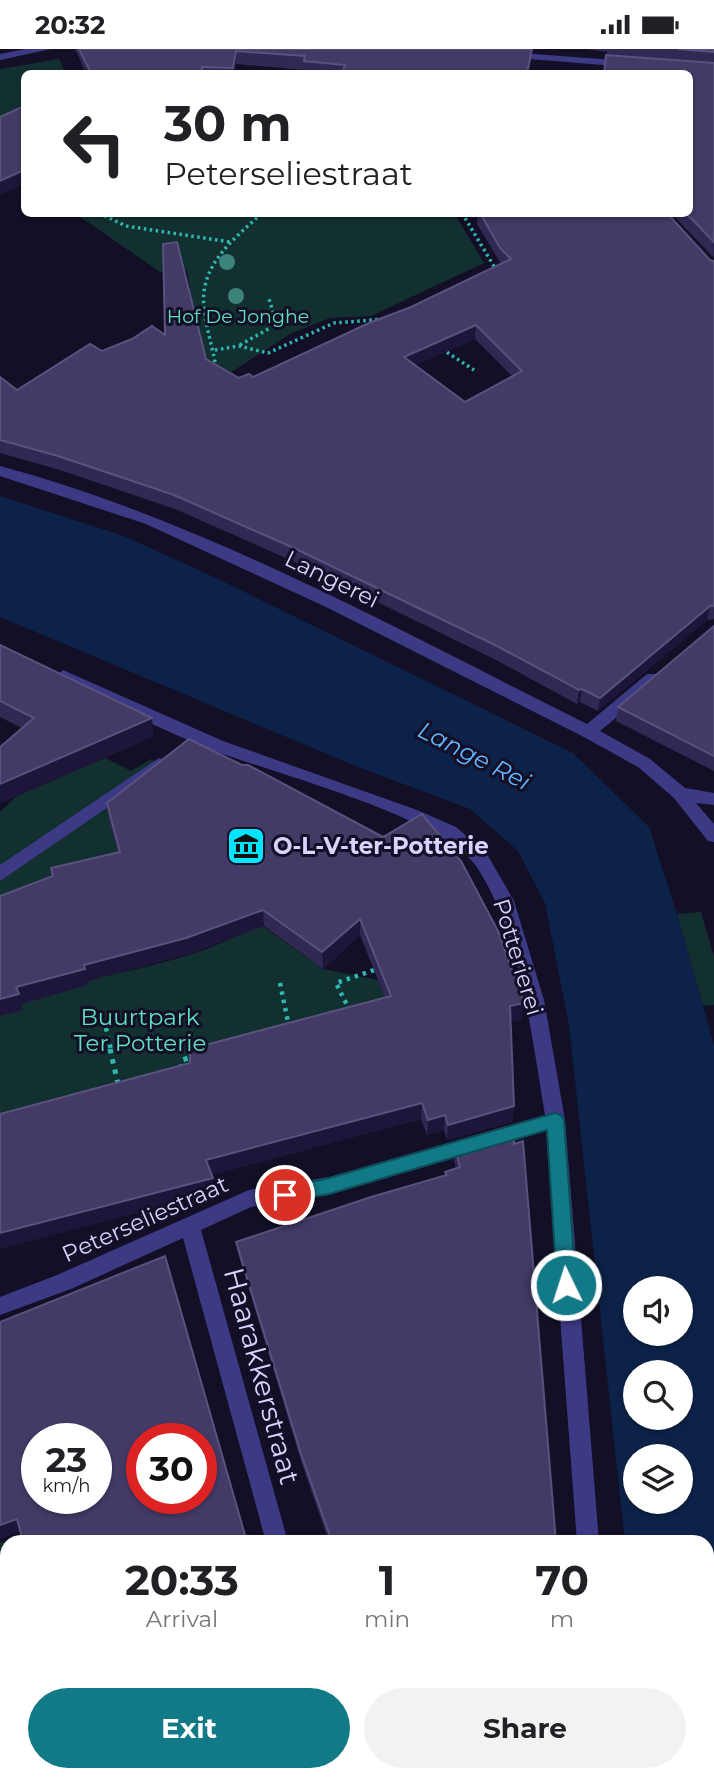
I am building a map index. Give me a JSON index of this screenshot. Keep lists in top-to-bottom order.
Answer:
{
  "streets": {
    "street": [
      "Langerei",
      "Potterierei",
      "Peterseliestraat",
      "Haarakkerstraat"
    ]
  },
  "crossings": [
    ["Potterierei", "Peterseliestraat"],
    ["Peterseliestraat", "Haarakkerstraat"]
  ],
  "water": ["Lange Rei"],
  "parks": ["Hof De Jonghe", "Buurtpark Ter Potterie"],
  "places": {
    "museum": ["O-L-V-ter-Potterie"]
  },
  "page": {
    "status": "20:32",
    "turn": ["30 m", "Peterseliestraat"],
    "speed": "23 km/h",
    "limit": "30",
    "eta": [
      "20:33",
      "Arrival",
      "1",
      "min",
      "70",
      "m"
    ],
    "buttons": ["Exit", "Share"]
  }
}
